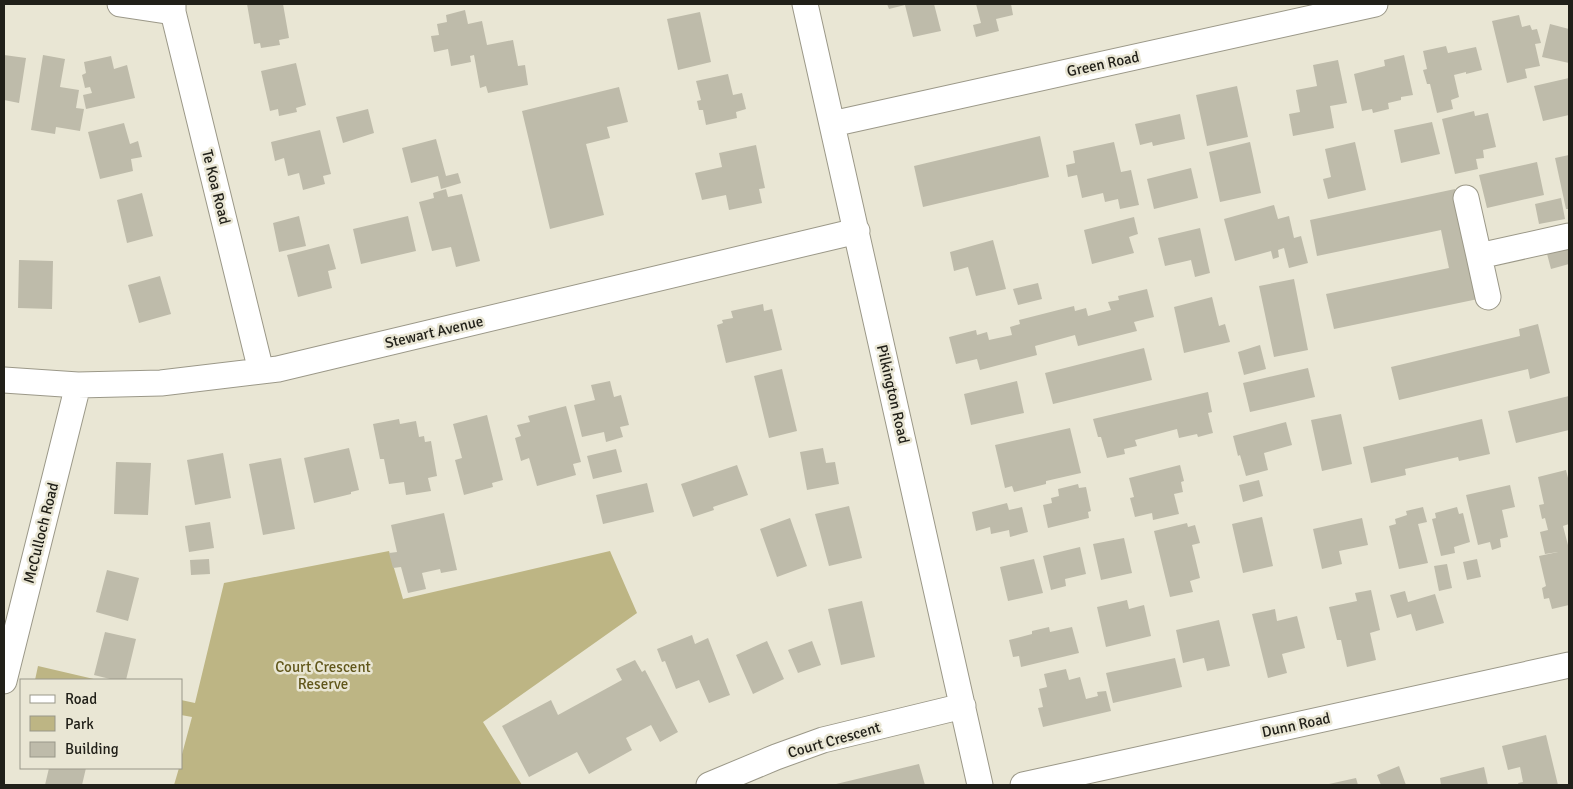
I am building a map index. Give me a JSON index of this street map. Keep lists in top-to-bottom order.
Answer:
{
  "streets": {
    "street": [
      "Green Road",
      "Te Koa Road",
      "Stewart Avenue",
      "Pilkington Road",
      "McCulloch Road",
      "Dunn Road",
      "Court Crescent"
    ]
  },
  "crossings": [
    ["Green Road", "Pilkington Road"],
    ["Te Koa Road", "Stewart Avenue"],
    ["Stewart Avenue", "Pilkington Road"],
    ["Stewart Avenue", "McCulloch Road"],
    ["Pilkington Road", "Court Crescent"]
  ],
  "parks": ["Court Crescent Reserve"],
  "legend": ["Road", "Park", "Building"]
}
